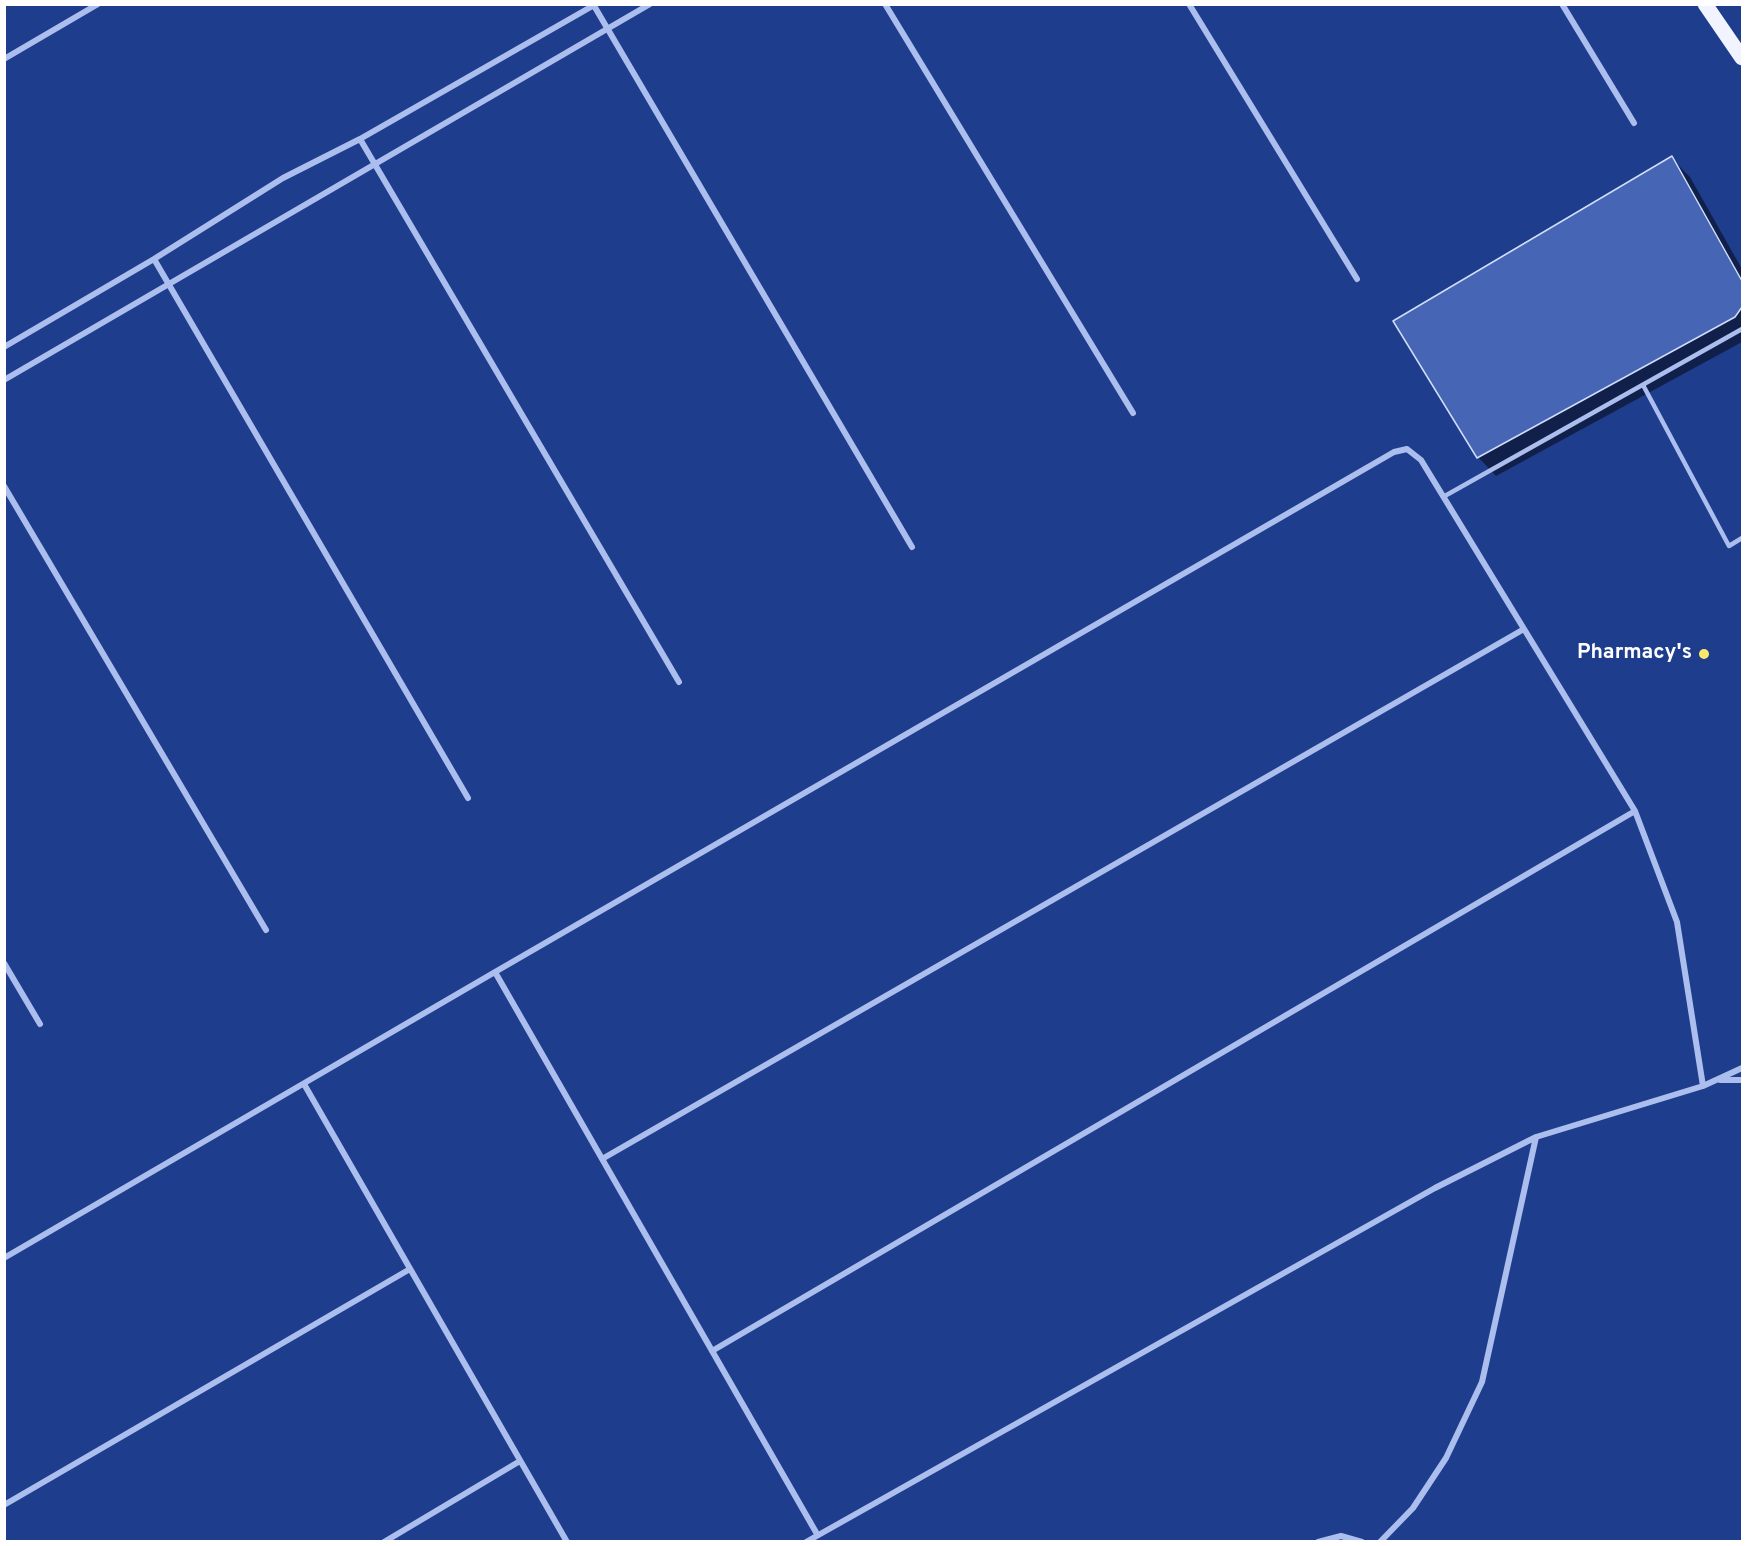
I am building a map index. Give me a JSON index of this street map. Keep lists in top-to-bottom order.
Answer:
{
  "places": ["Pharmacy's"]
}
